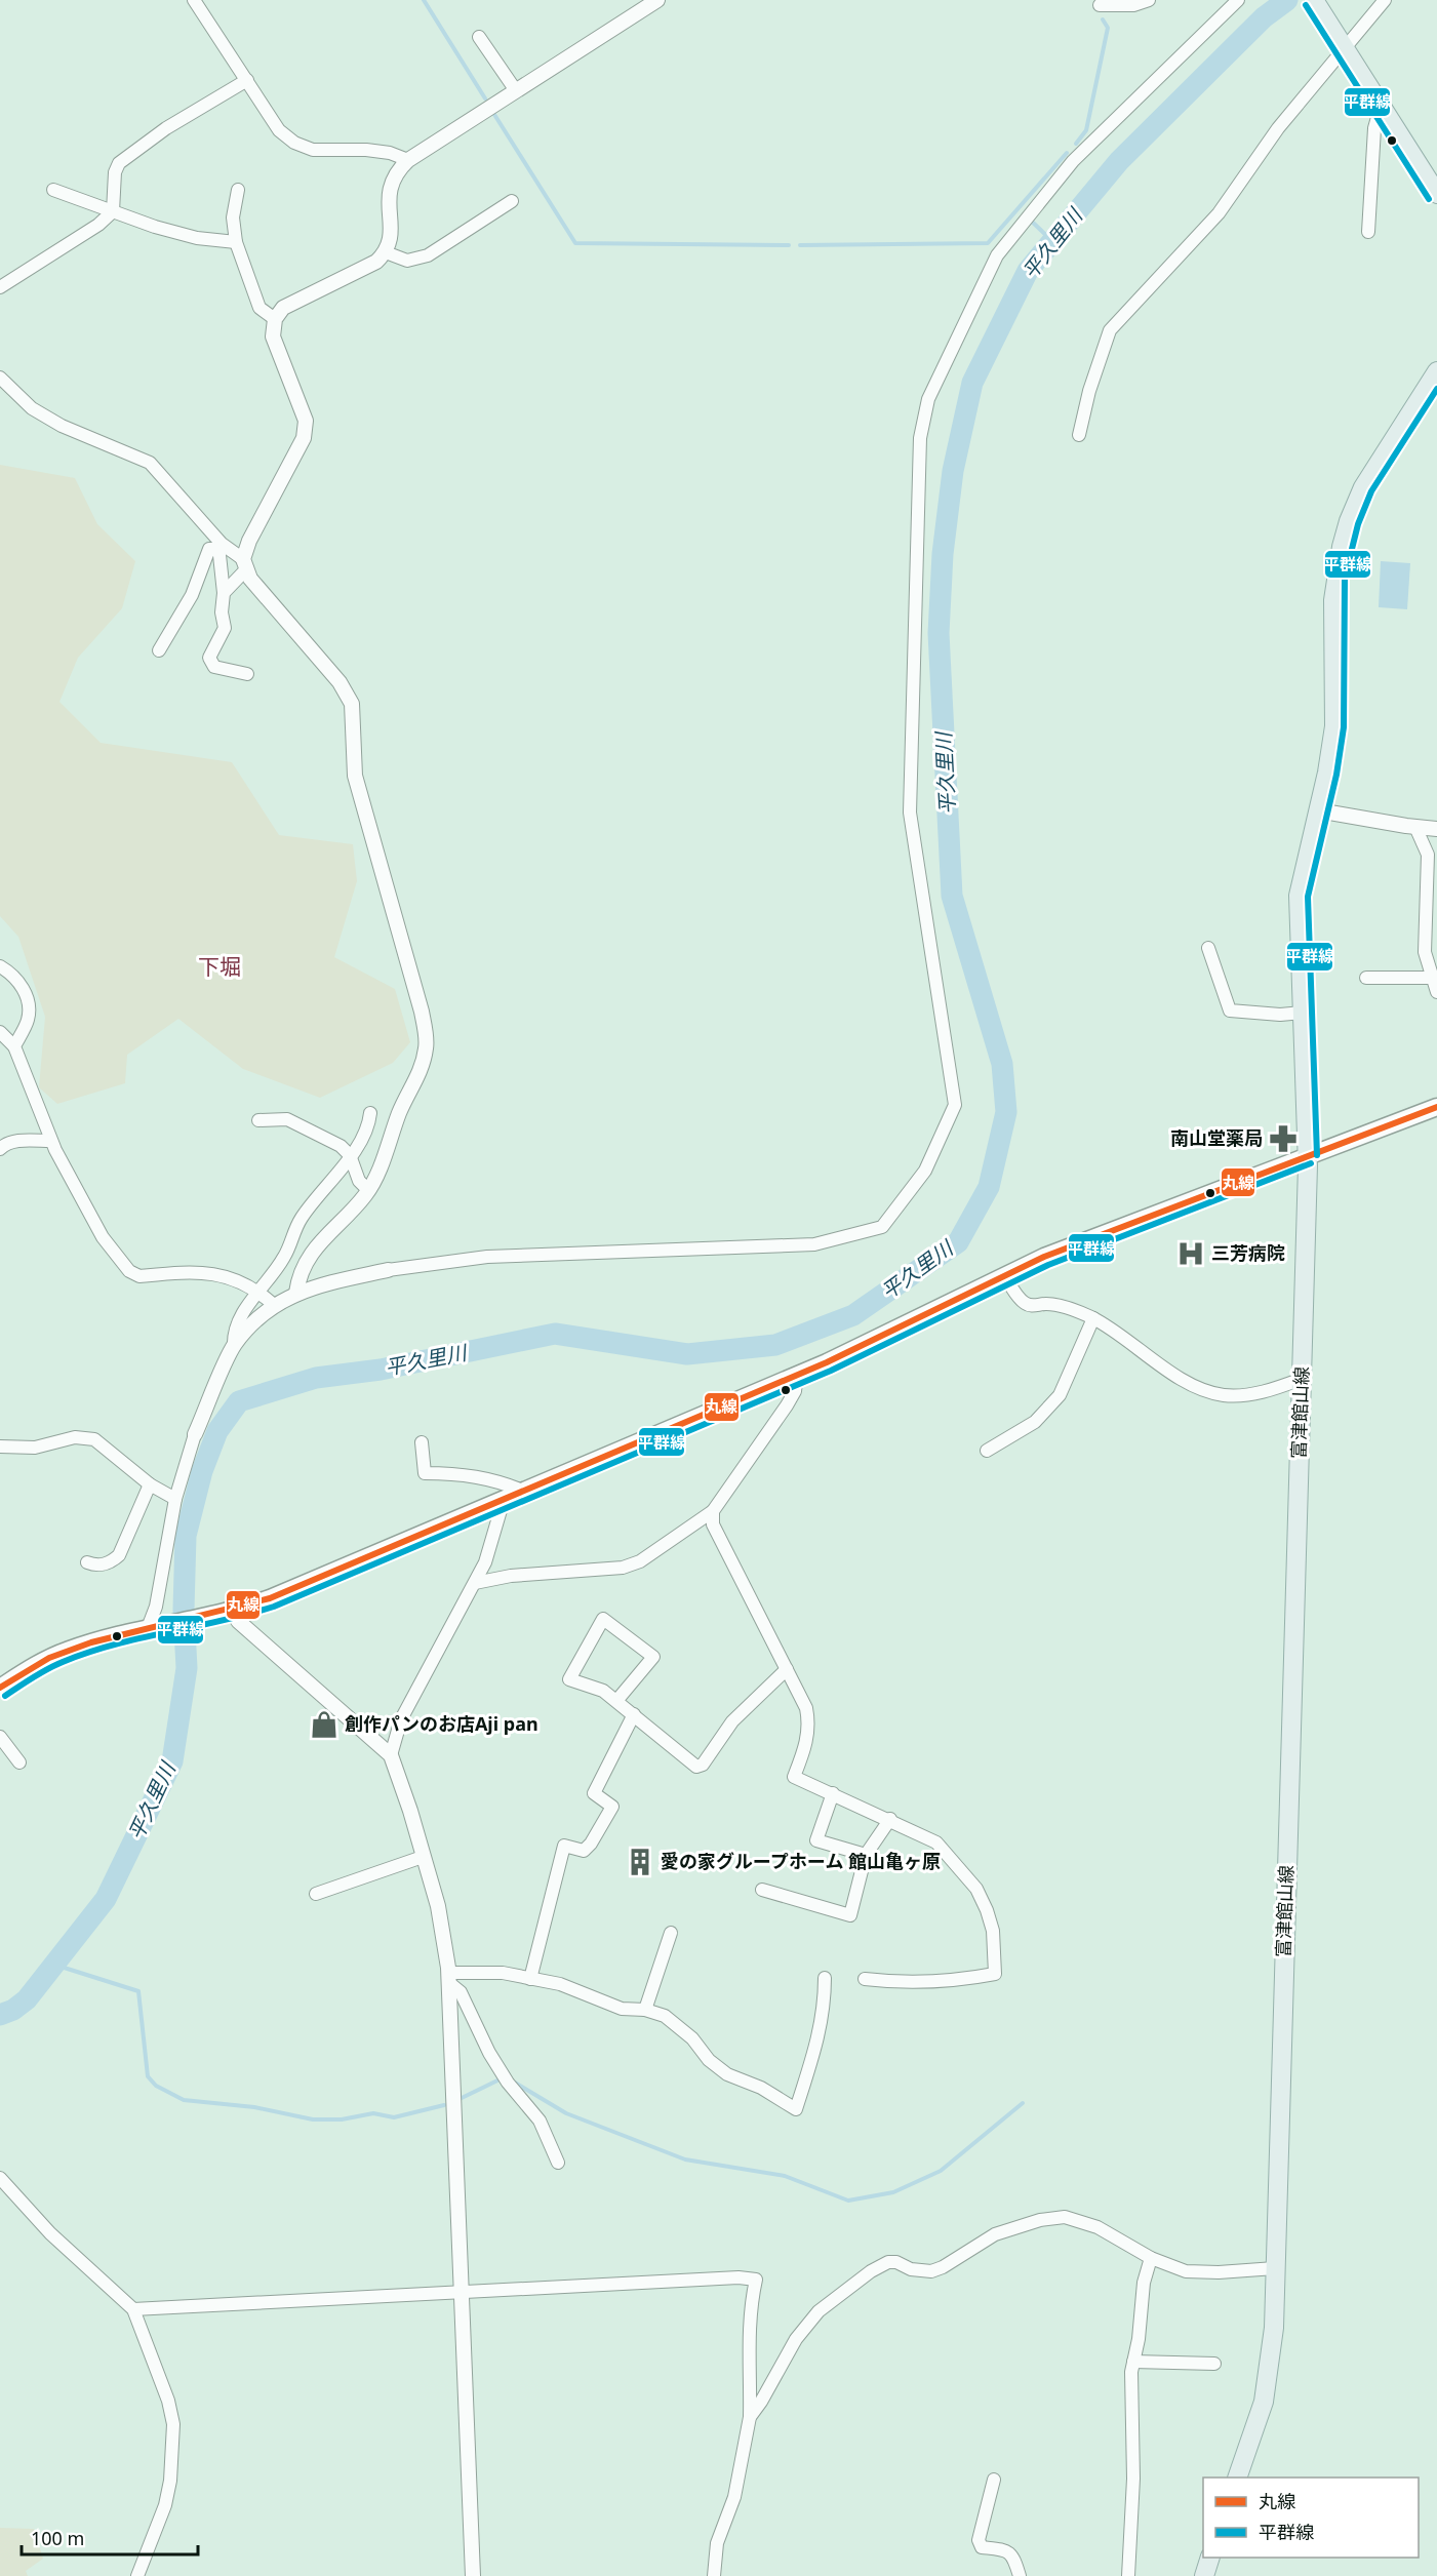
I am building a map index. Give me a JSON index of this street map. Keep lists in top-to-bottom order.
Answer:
{
  "streets": {
    "main road": ["富津館山線"]
  },
  "districts": ["下堀"],
  "water": ["平久里川"],
  "places": {
    "pharmacy": ["南山堂薬局"],
    "hospital": ["三芳病院"],
    "shop": ["創作パンのお店Aji pan"],
    "building": ["愛の家グループホーム 館山亀ヶ原"]
  },
  "lines": ["transit line 平群線", "transit line 丸線"],
  "legend": ["丸線", "平群線"],
  "scale_bar": "100 m"
}
